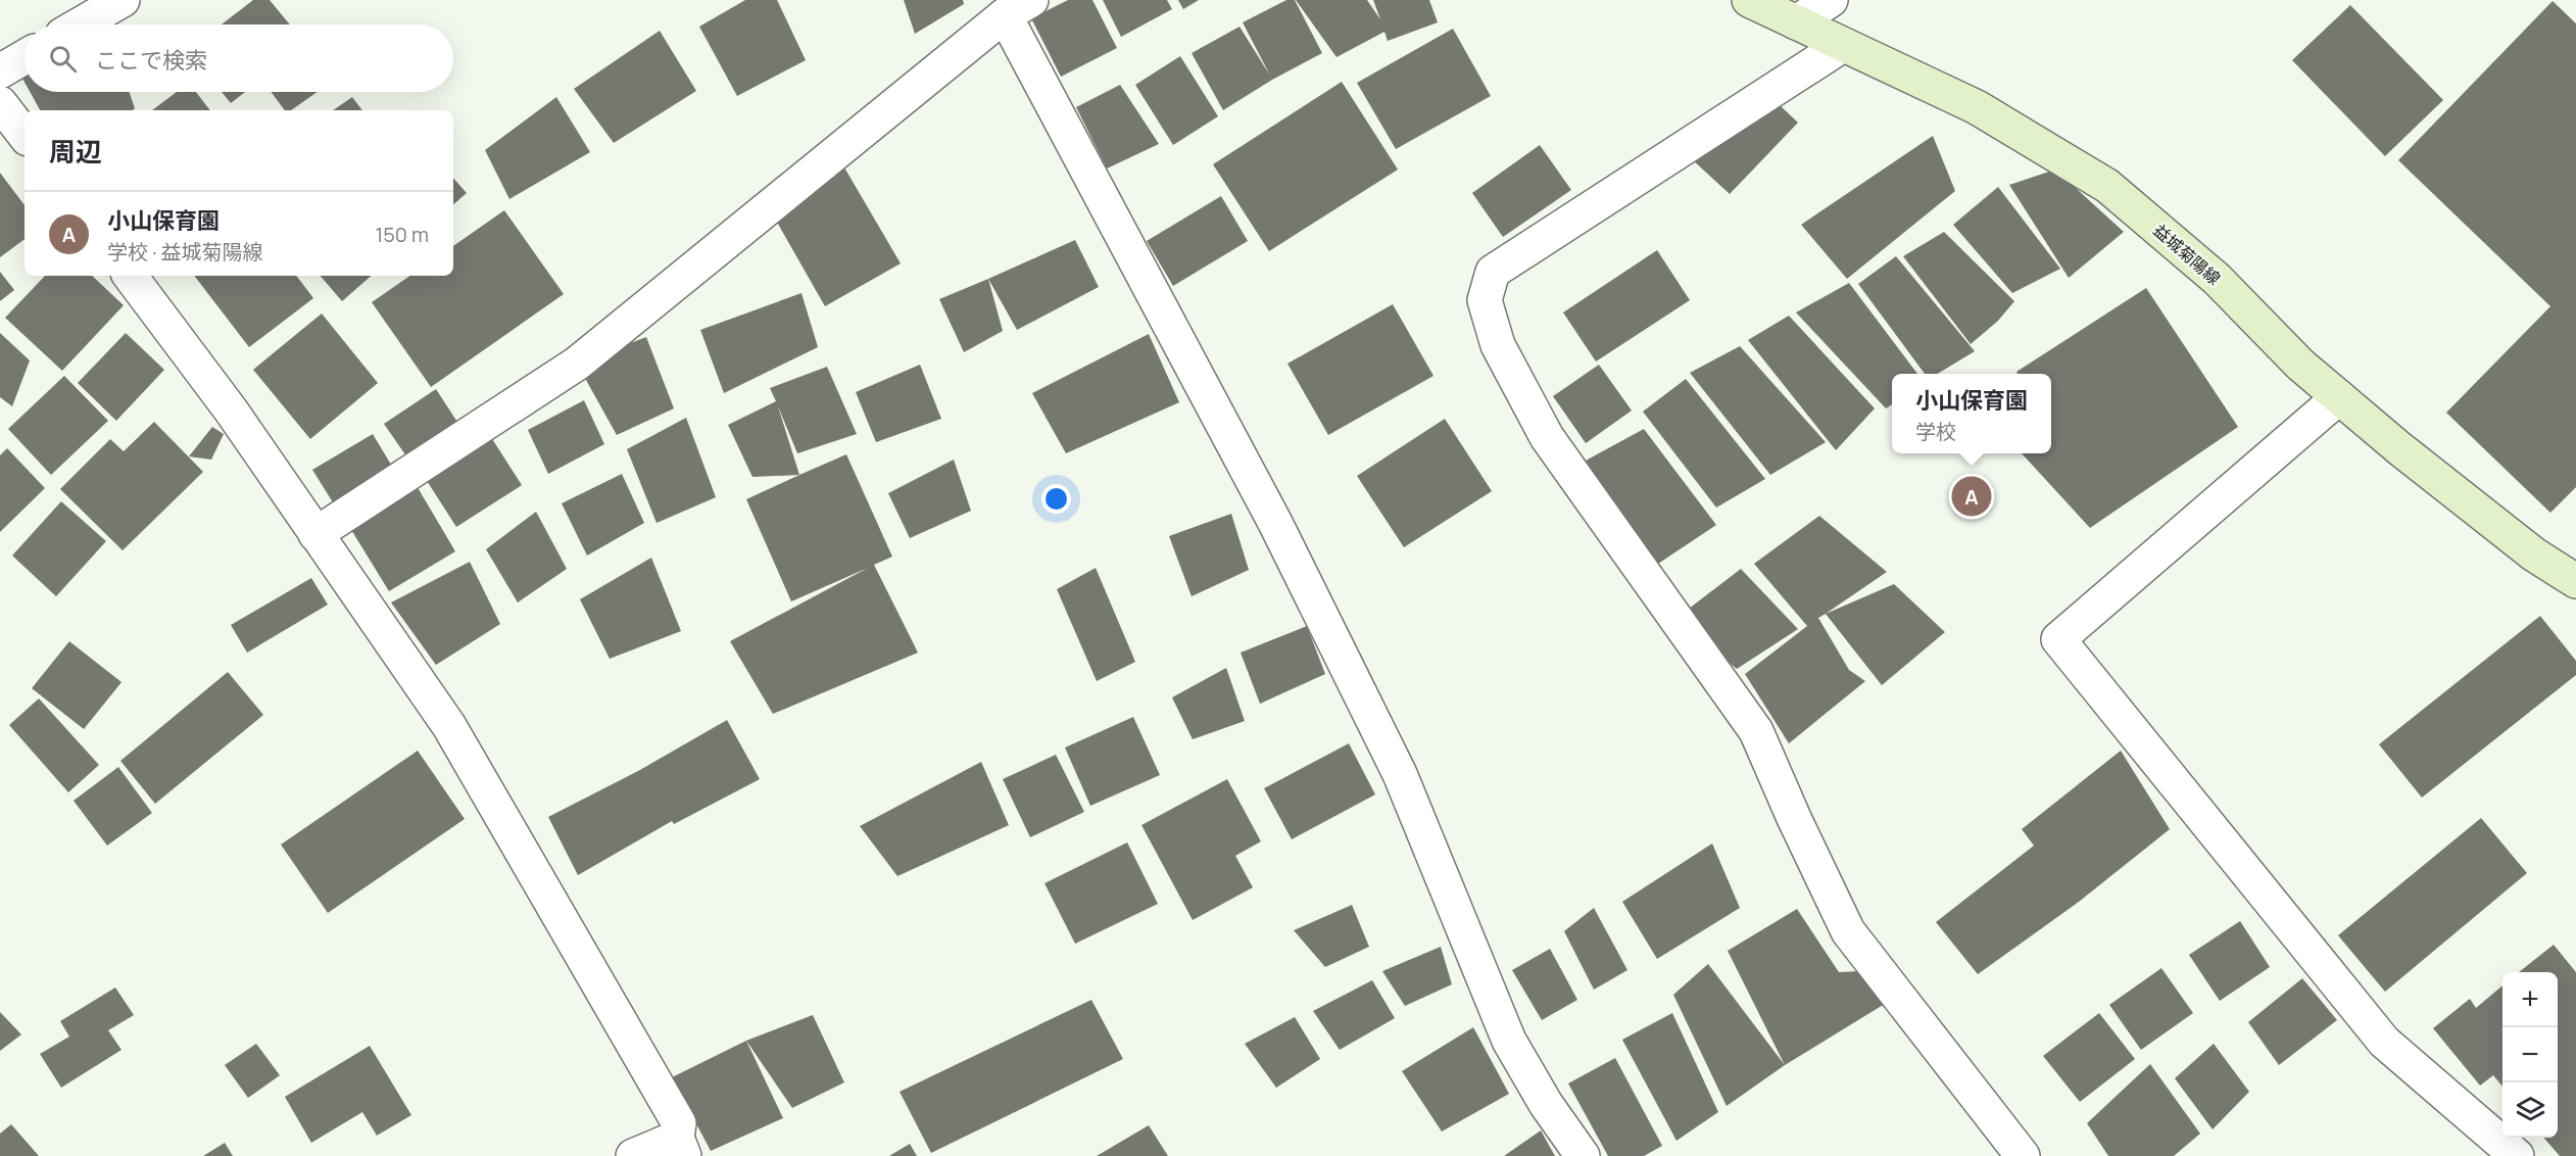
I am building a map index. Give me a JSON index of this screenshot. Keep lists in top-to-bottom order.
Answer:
{
  "streets": {
    "main road": ["益城菊陽線"]
  },
  "page": {
    "search": "ここで検索",
    "heading": "周辺",
    "list": [
      {
        "mark": "A",
        "name": "小山保育園",
        "note": "学校 · 益城菊陽線",
        "value": "150 m"
      }
    ],
    "popup": ["小山保育園", "学校"],
    "pins": "A",
    "map_buttons": ["+", "−"]
  }
}
